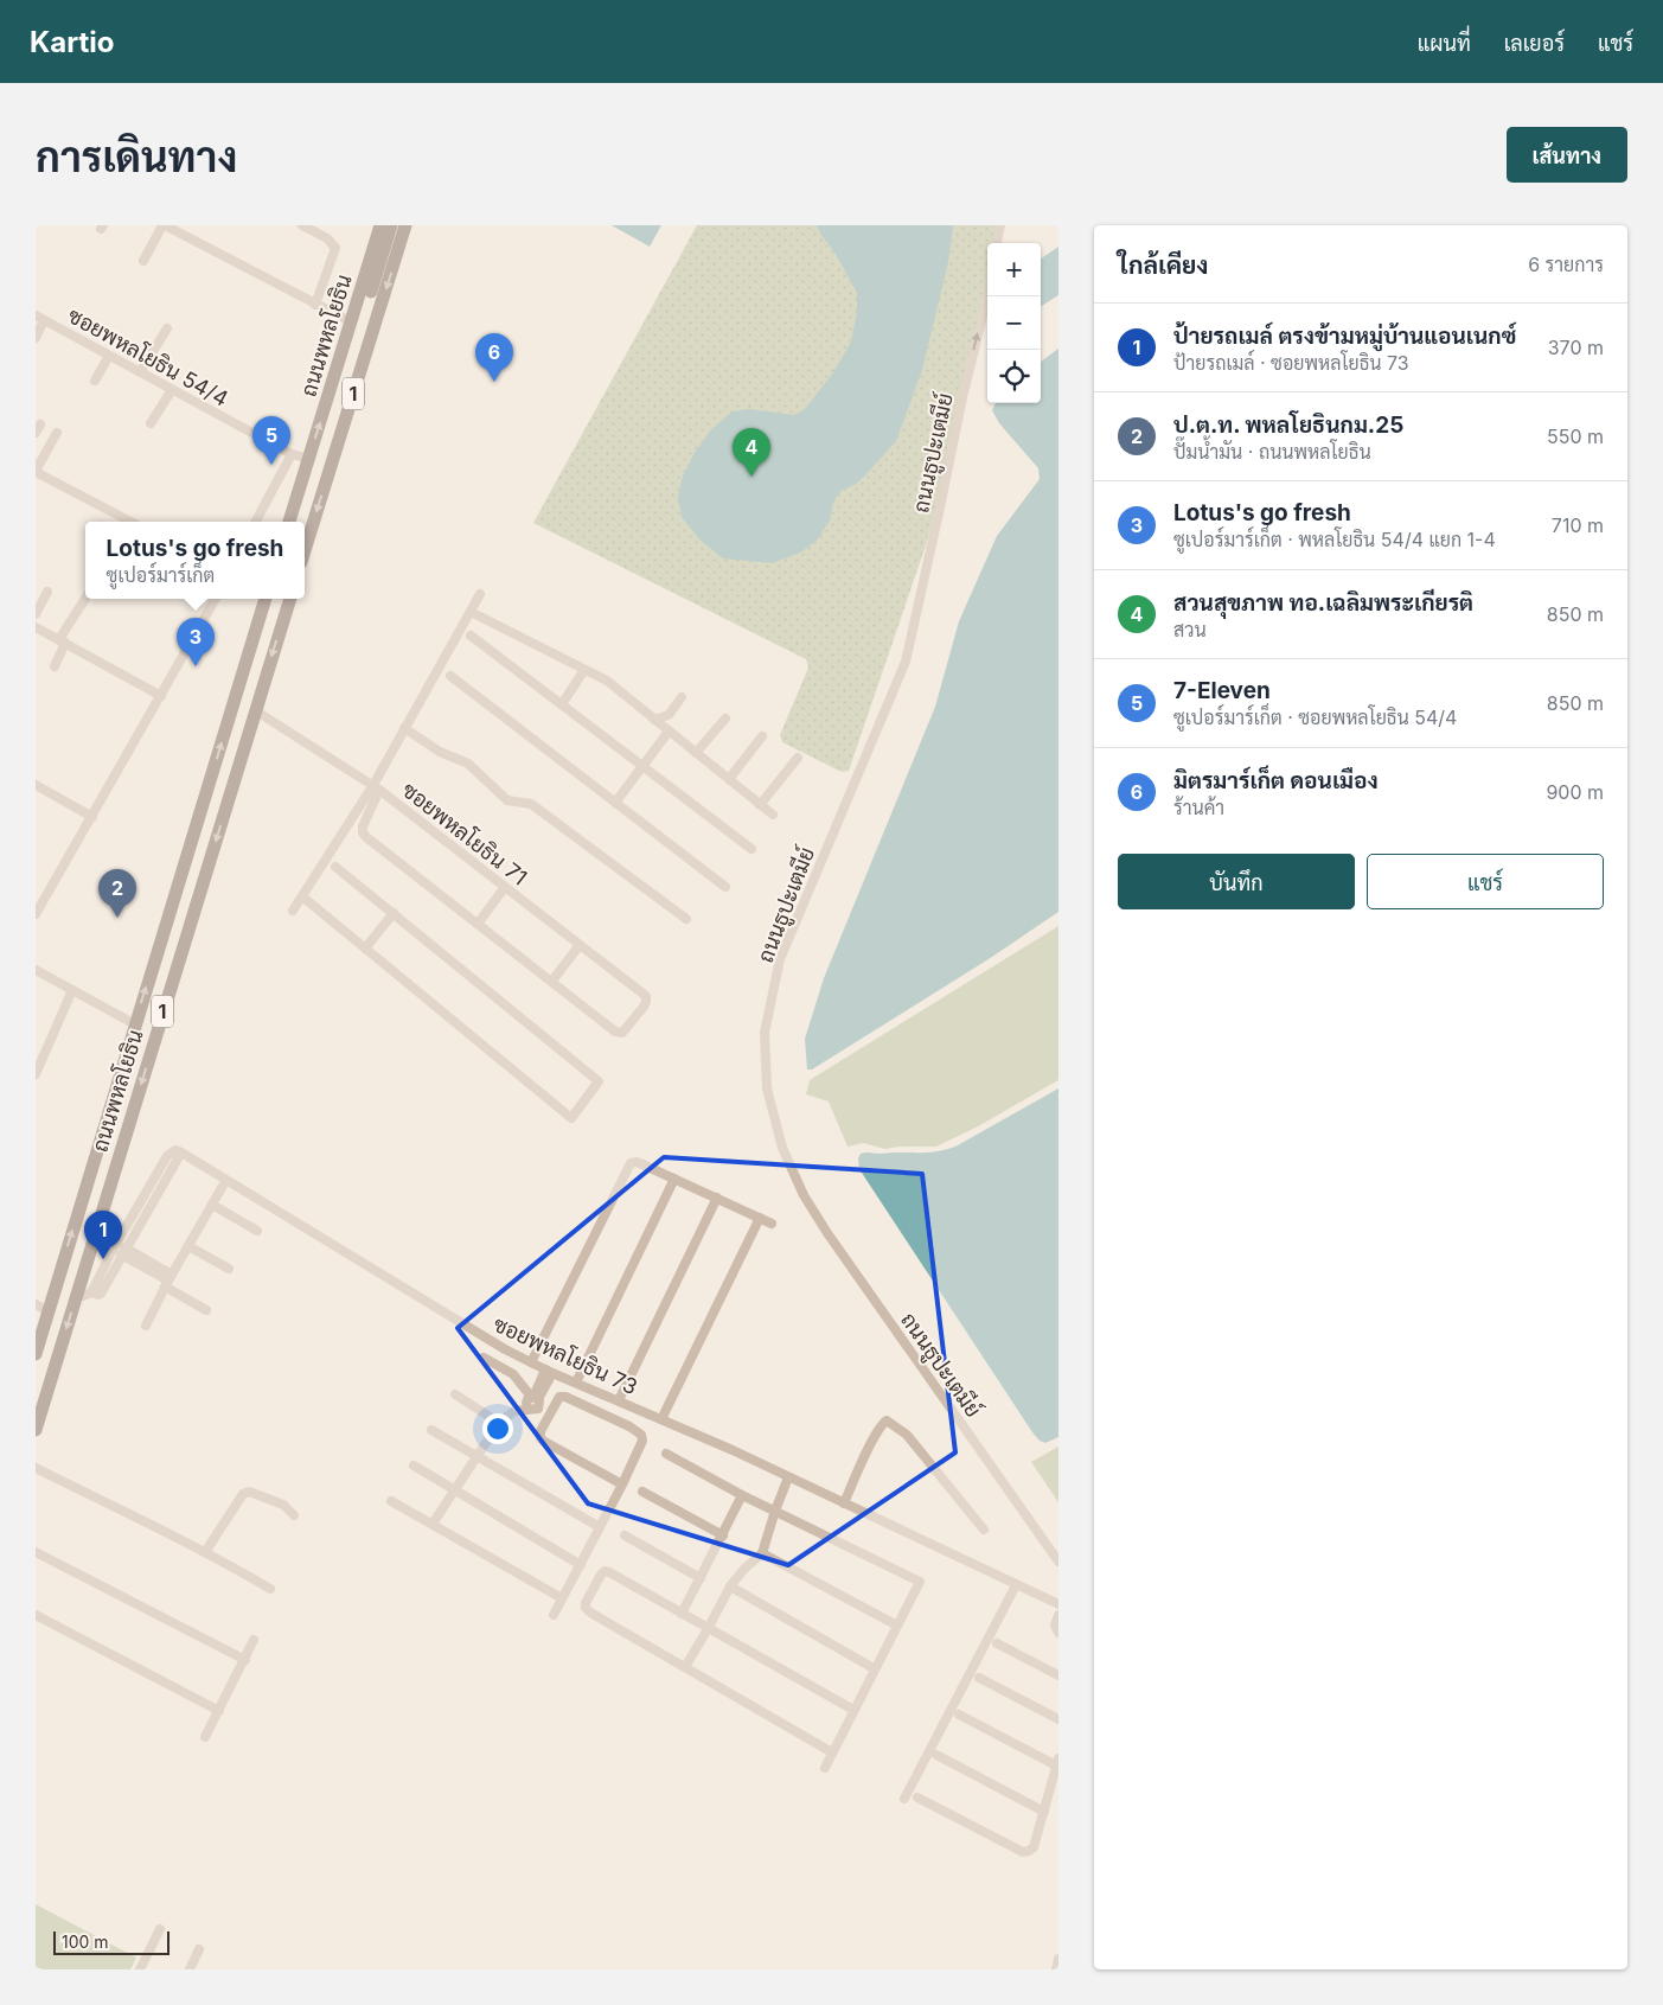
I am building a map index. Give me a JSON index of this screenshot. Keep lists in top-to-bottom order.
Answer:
{
  "streets": {
    "main road": ["ถนนพหลโยธิน", "1"],
    "street": [
      "ซอยพหลโยธิน 54/4",
      "ถนนธูปะเตมีย์",
      "ซอยพหลโยธิน 71",
      "ซอยพหลโยธิน 73"
    ]
  },
  "crossings": [
    ["ถนนพหลโยธิน", "ซอยพหลโยธิน 54/4"],
    ["ถนนพหลโยธิน", "ซอยพหลโยธิน 71"]
  ],
  "one_way": ["ถนนธูปะเตมีย์"],
  "scale_bar": "100 m",
  "page": {
    "header": "Kartio",
    "nav": ["แผนที่", "เลเยอร์", "แชร์"],
    "buttons": [
      "เส้นทาง",
      ["บันทึก", "แชร์"]
    ],
    "title": "การเดินทาง",
    "heading": ["ใกล้เคียง", "6 รายการ"],
    "map_buttons": ["+", "−"],
    "list": [
      {
        "mark": "1",
        "name": "ป้ายรถเมล์ ตรงข้ามหมู่บ้านแอนเนกซ์",
        "note": "ป้ายรถเมล์ · ซอยพหลโยธิน 73",
        "value": "370 m"
      },
      {
        "mark": "2",
        "name": "ป.ต.ท. พหลโยธินกม.25",
        "note": "ปั๊มน้ำมัน · ถนนพหลโยธิน",
        "value": "550 m"
      },
      {
        "mark": "3",
        "name": "Lotus's go fresh",
        "note": "ซูเปอร์มาร์เก็ต · พหลโยธิน 54/4 แยก 1-4",
        "value": "710 m"
      },
      {
        "mark": "4",
        "name": "สวนสุขภาพ ทอ.เฉลิมพระเกียรติ",
        "note": "สวน",
        "value": "850 m"
      },
      {
        "mark": "5",
        "name": "7-Eleven",
        "note": "ซูเปอร์มาร์เก็ต · ซอยพหลโยธิน 54/4",
        "value": "850 m"
      },
      {
        "mark": "6",
        "name": "มิตรมาร์เก็ต ดอนเมือง",
        "note": "ร้านค้า",
        "value": "900 m"
      }
    ],
    "pins": [
      "6",
      "5",
      "4",
      "3",
      "2",
      "1"
    ],
    "popup": ["Lotus's go fresh", "ซูเปอร์มาร์เก็ต"],
    "scale": "100 m"
  }
}
